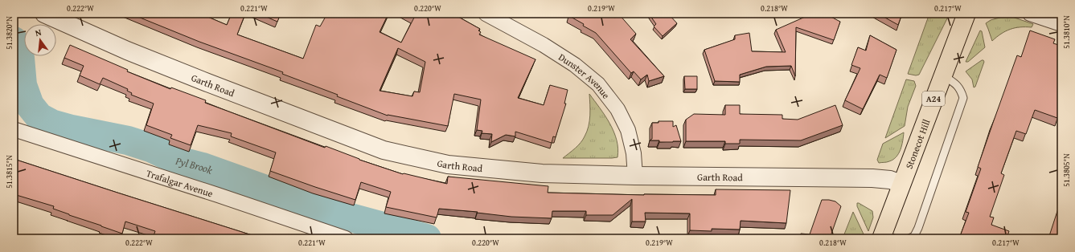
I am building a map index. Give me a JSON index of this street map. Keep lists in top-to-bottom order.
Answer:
{
  "streets": {
    "highway": ["A24", "Stonecot Hill"],
    "street": ["Dunster Avenue", "Garth Road", "Trafalgar Avenue"]
  },
  "crossings": [
    ["Dunster Avenue", "Garth Road"],
    ["Garth Road", "Stonecot Hill"]
  ],
  "water": ["Pyl Brook"],
  "north": "top",
  "coordinates": [
    "0.222°W",
    "0.221°W",
    "0.220°W",
    "0.219°W",
    "0.218°W",
    "0.217°W",
    "51.3810°N",
    "51.3820°N",
    "51.3805°N",
    "51.3815°N"
  ]
}
